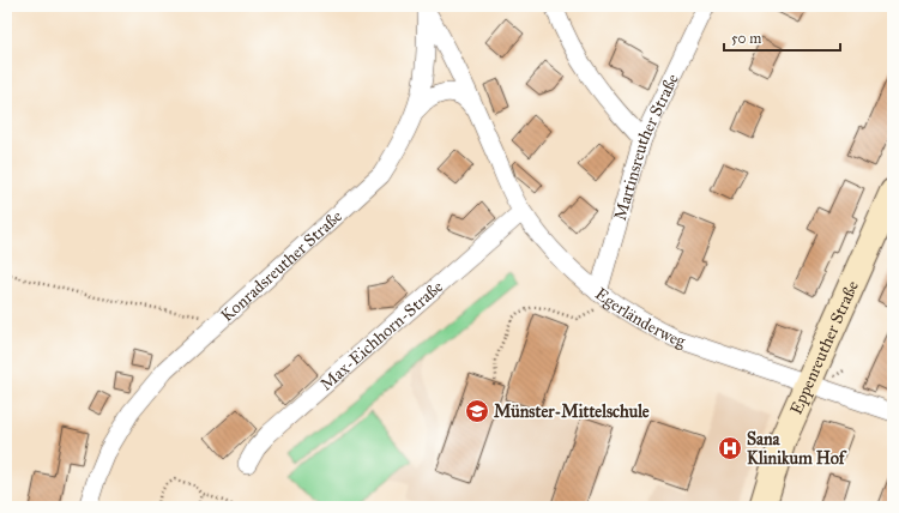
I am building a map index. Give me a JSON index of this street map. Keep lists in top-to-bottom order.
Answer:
{
  "streets": {
    "main road": ["Eppenreuther Straße"],
    "street": [
      "Martinsreuther Straße",
      "Konradsreuther Straße",
      "Egerländerweg",
      "Max-Eichhorn-Straße"
    ]
  },
  "crossings": [
    ["Martinsreuther Straße", "Egerländerweg"],
    ["Konradsreuther Straße", "Egerländerweg"],
    ["Egerländerweg", "Max-Eichhorn-Straße"],
    ["Egerländerweg", "Eppenreuther Straße"]
  ],
  "places": {
    "school or university": ["Münster-Mittelschule"],
    "hospital": ["Sana Klinikum Hof"]
  },
  "scale_bar": "50 m"
}
